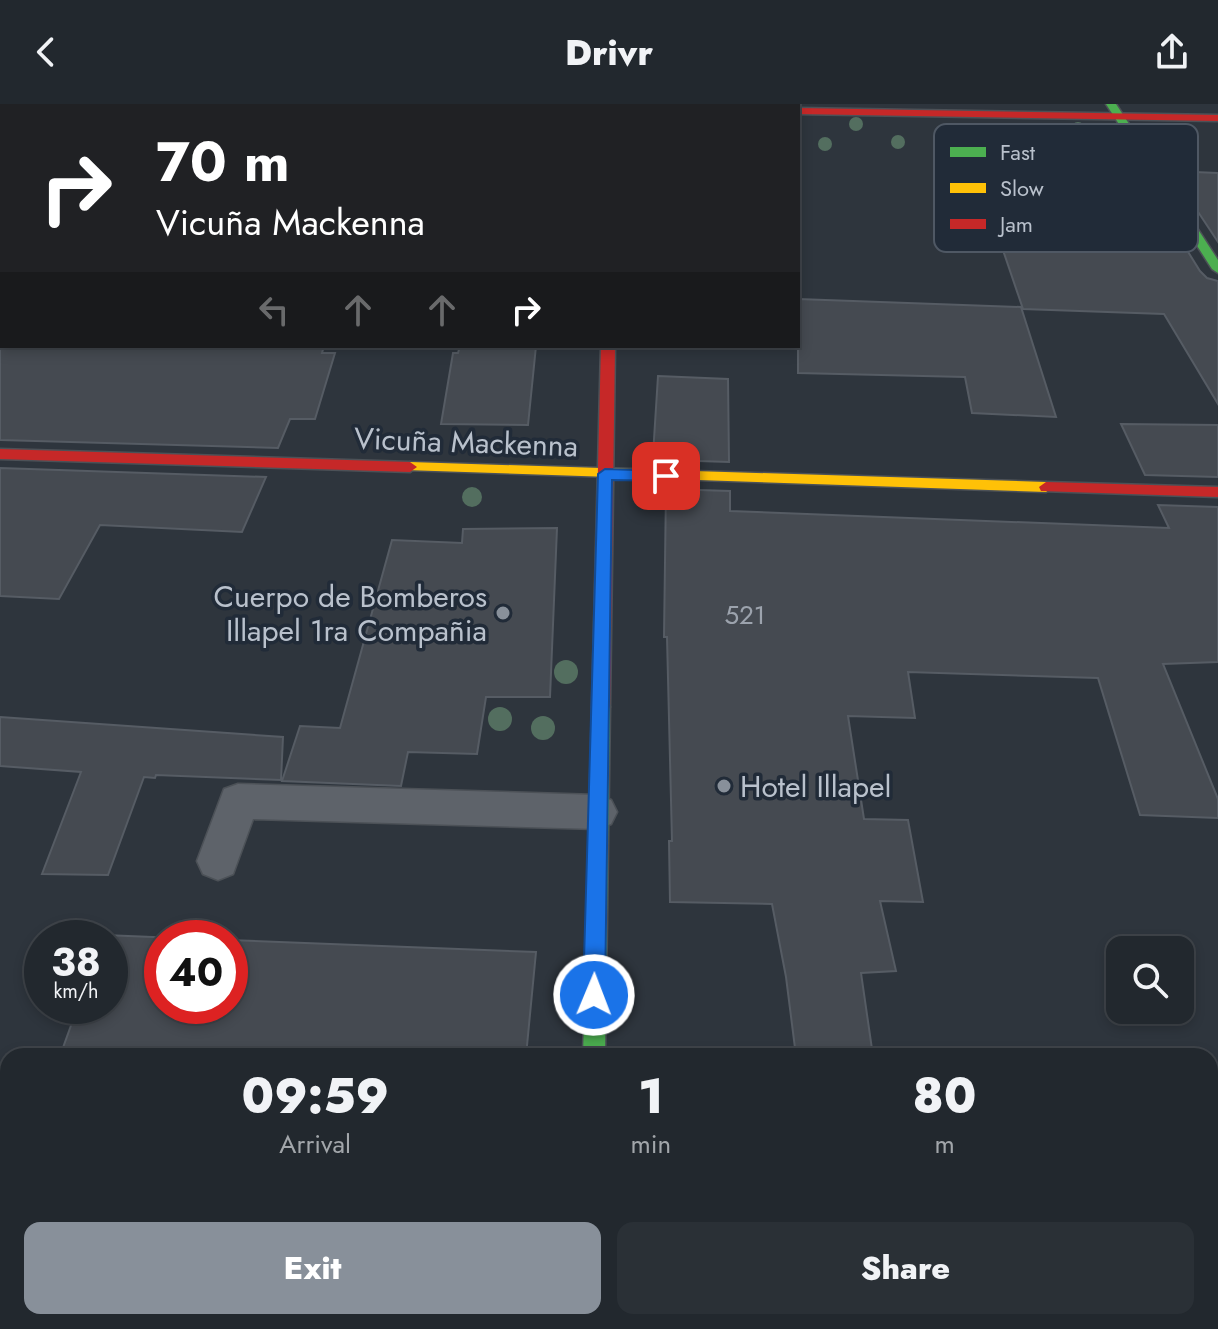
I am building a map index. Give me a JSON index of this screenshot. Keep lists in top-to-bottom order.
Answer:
{
  "streets": {
    "street": ["Vicuña Mackenna"]
  },
  "places": ["Cuerpo de Bomberos Illapel 1ra Compañia", "Hotel Illapel"],
  "house_numbers": ["521"],
  "legend": ["Fast", "Slow", "Jam"],
  "page": {
    "header": "Drivr",
    "turn": ["70 m", "Vicuña Mackenna"],
    "speed": "38 km/h",
    "limit": "40",
    "eta": [
      "09:59",
      "Arrival",
      "1",
      "min",
      "80",
      "m"
    ],
    "buttons": ["Exit", "Share"]
  }
}
